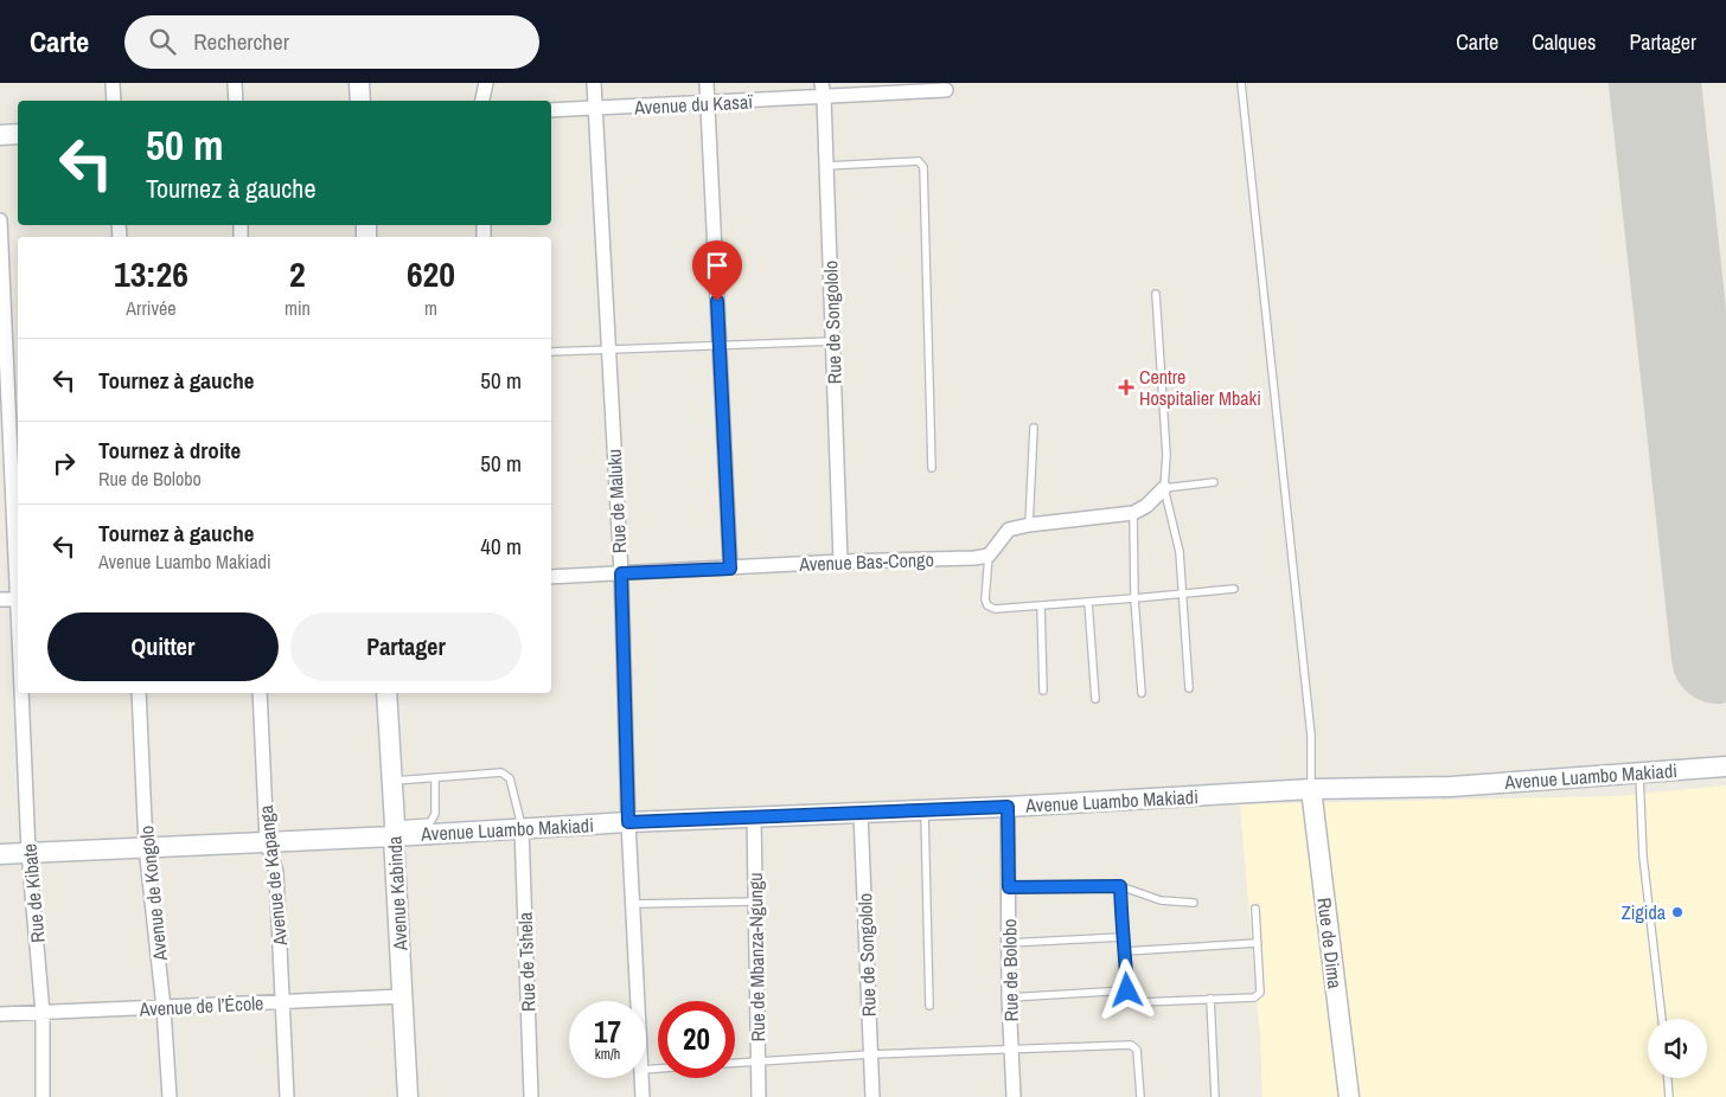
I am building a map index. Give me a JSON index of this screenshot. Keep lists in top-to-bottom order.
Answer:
{
  "streets": {
    "main road": ["Avenue Luambo Makiadi", "Avenue Kabinda", "Rue de Dima"],
    "street": [
      "Avenue du Kasaï",
      "Rue de Songololo",
      "Rue de Maluku",
      "Avenue Bas-Congo",
      "Avenue de Kapanga",
      "Rue de Kibate",
      "Avenue de Kongolo",
      "Rue de Mbanza-Ngungu",
      "Rue de Tshela",
      "Rue de Bolobo",
      "Avenue de l’École"
    ]
  },
  "crossings": [
    ["Avenue du Kasaï", "Rue de Songololo"],
    ["Avenue du Kasaï", "Rue de Maluku"],
    ["Rue de Songololo", "Avenue Bas-Congo"],
    ["Rue de Songololo", "Avenue Luambo Makiadi"],
    ["Rue de Maluku", "Avenue Bas-Congo"],
    ["Rue de Maluku", "Avenue Luambo Makiadi"],
    ["Avenue Luambo Makiadi", "Avenue de Kapanga"],
    ["Avenue Luambo Makiadi", "Rue de Kibate"],
    ["Avenue Luambo Makiadi", "Avenue de Kongolo"],
    ["Avenue Luambo Makiadi", "Avenue Kabinda"],
    ["Avenue Luambo Makiadi", "Rue de Dima"],
    ["Avenue Luambo Makiadi", "Rue de Mbanza-Ngungu"],
    ["Avenue Luambo Makiadi", "Rue de Tshela"],
    ["Avenue Luambo Makiadi", "Rue de Bolobo"],
    ["Avenue de Kapanga", "Avenue de l’École"],
    ["Rue de Kibate", "Avenue de l’École"],
    ["Avenue de Kongolo", "Avenue de l’École"],
    ["Avenue Kabinda", "Avenue de l’École"]
  ],
  "places": {
    "health": ["Centre Hospitalier Mbaki"],
    "other": ["Zigida"]
  },
  "page": {
    "header": "Carte",
    "search": "Rechercher",
    "nav": ["Carte", "Calques", "Partager"],
    "turn": ["50 m", "Tournez à gauche"],
    "eta": [
      "13:26",
      "Arrivée",
      "2",
      "min",
      "620",
      "m"
    ],
    "list": [
      {
        "name": "Tournez à gauche",
        "value": "50 m"
      },
      {
        "name": "Tournez à droite",
        "note": "Rue de Bolobo",
        "value": "50 m"
      },
      {
        "name": "Tournez à gauche",
        "note": "Avenue Luambo Makiadi",
        "value": "40 m"
      }
    ],
    "buttons": ["Quitter", "Partager"],
    "speed": "17 km/h",
    "limit": "20"
  }
}
